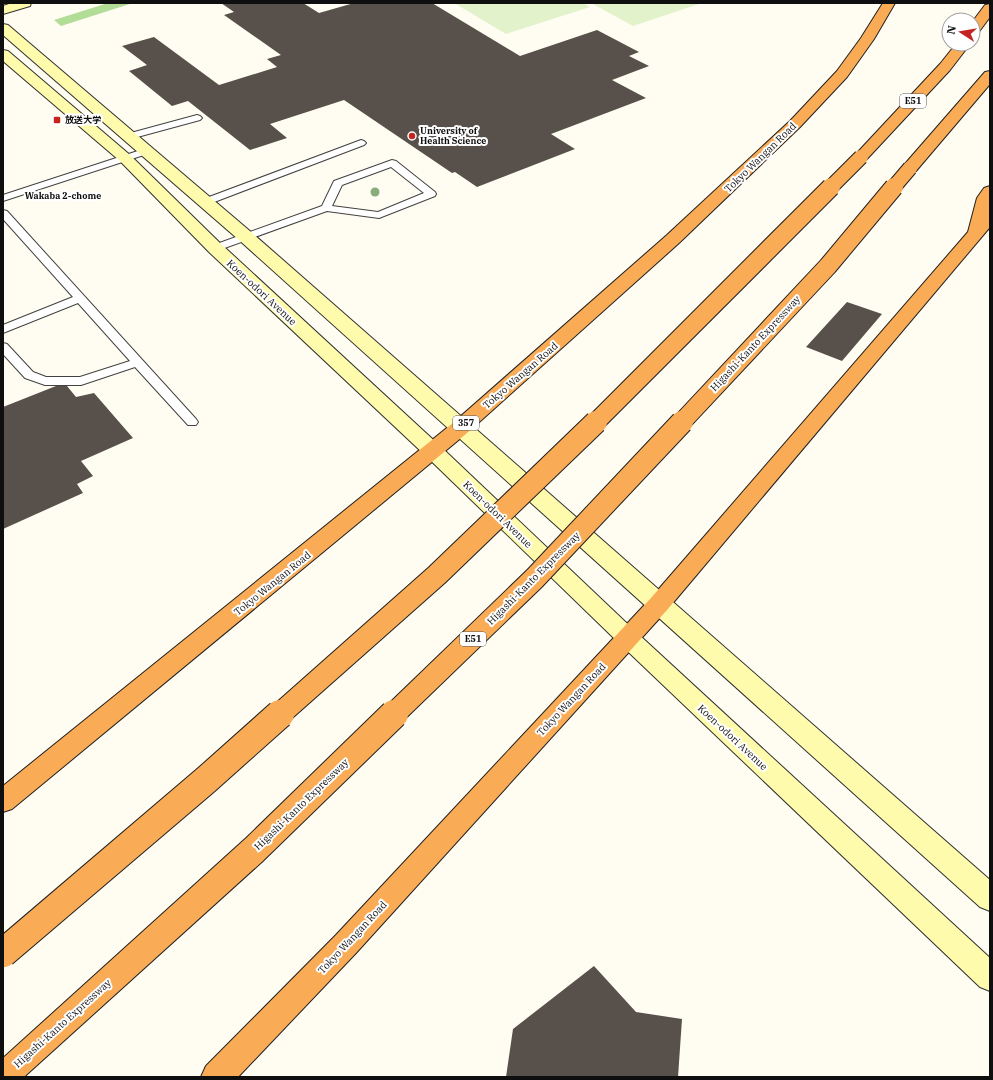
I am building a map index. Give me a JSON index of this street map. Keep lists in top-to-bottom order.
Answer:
{
  "streets": {
    "highway": [
      "E51",
      "Tokyo Wangan Road",
      "Higashi-Kanto Expressway",
      "357"
    ],
    "street": ["Koen-odori Avenue"]
  },
  "crossings": [
    ["Tokyo Wangan Road", "Koen-odori Avenue"]
  ],
  "districts": ["Wakaba 2-chome"],
  "places": {
    "transit": ["放送大学"],
    "other": ["University of Health Science"]
  },
  "north": "left"
}
